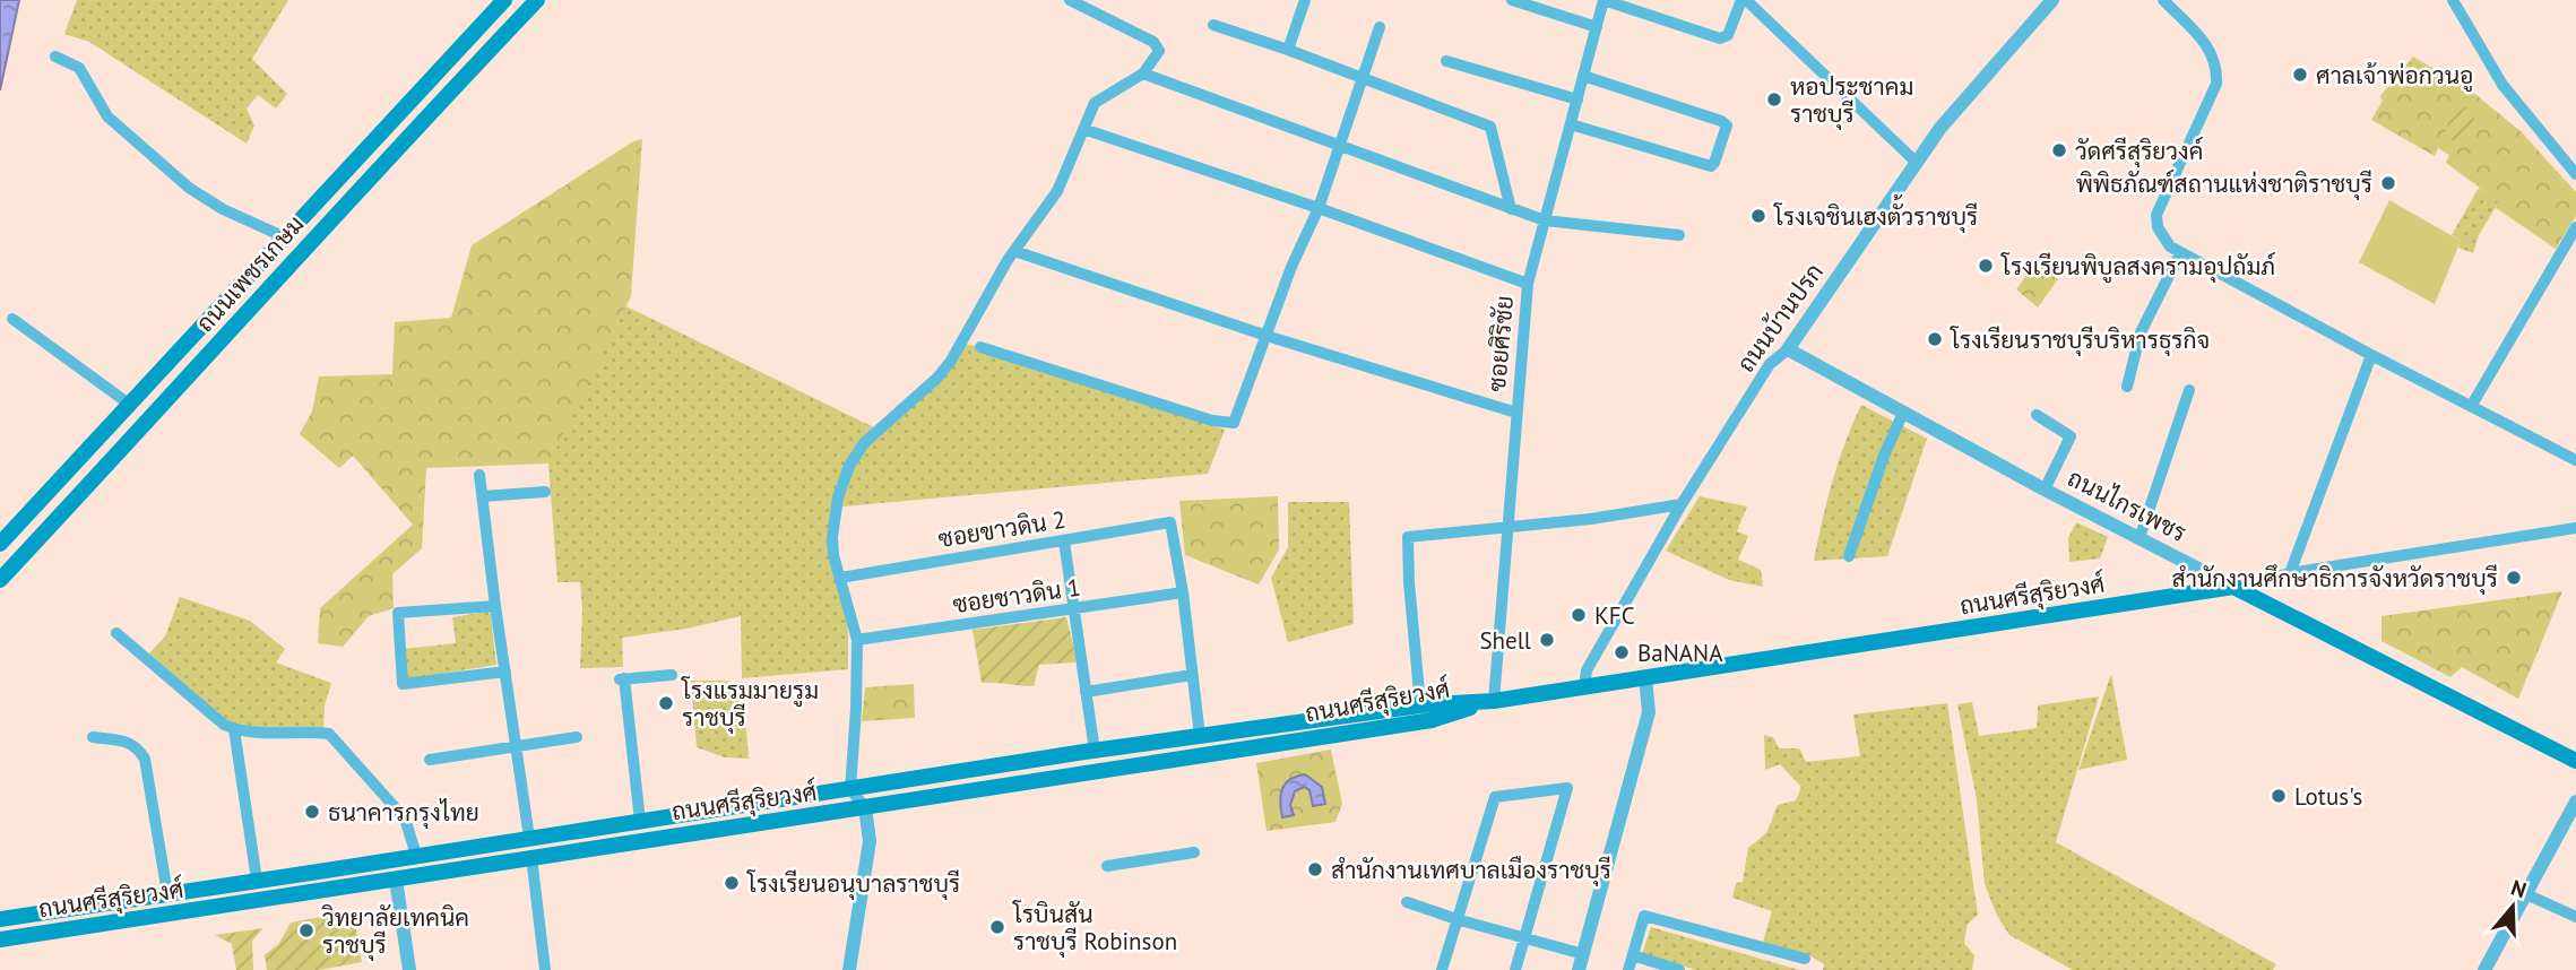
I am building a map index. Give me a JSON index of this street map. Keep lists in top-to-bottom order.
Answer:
{
  "streets": {
    "main road": ["ถนนเพชรเกษม", "ถนนไกรเพชร", "ถนนศรีสุริยวงศ์"],
    "street": [
      "ถนนบ้านปรก",
      "ซอยศิริชัย",
      "ซอยขาวดิน 2",
      "ซอยชาวดิน 1"
    ]
  },
  "crossings": [
    ["ถนนบ้านปรก", "ถนนไกรเพชร"],
    ["ถนนบ้านปรก", "ถนนศรีสุริยวงศ์"],
    ["ซอยศิริชัย", "ถนนศรีสุริยวงศ์"],
    ["ถนนไกรเพชร", "ถนนศรีสุริยวงศ์"],
    ["ซอยขาวดิน 2", "ซอยชาวดิน 1"]
  ],
  "places": [
    "ศาลเจ้าพ่อกวนอู",
    "หอประชาคม ราชบุรี",
    "วัดศรีสุริยวงค์",
    "พิพิธภัณฑ์สถานแห่งชาติราชบุรี",
    "โรงเจชินเฮงตั้วราชบุรี",
    "โรงเรียนพิบูลสงครามอุปถัมภ์",
    "โรงเรียนราชบุรีบริหารธุรกิจ",
    "สำนักงานศึกษาธิการจังหวัดราชบุรี",
    "KFC",
    "Shell",
    "BaNANA",
    "โรงแรมมายรูม ราชบุรี",
    "Lotus's",
    "ธนาคารกรุงไทย",
    "สำนักงานเทศบาลเมืองราชบุรี",
    "โรงเรียนอนุบาลราชบุรี",
    "โรบินสัน ราชบุรี Robinson",
    "วิทยาลัยเทคนิค ราชบุรี"
  ],
  "north": "top"
}
